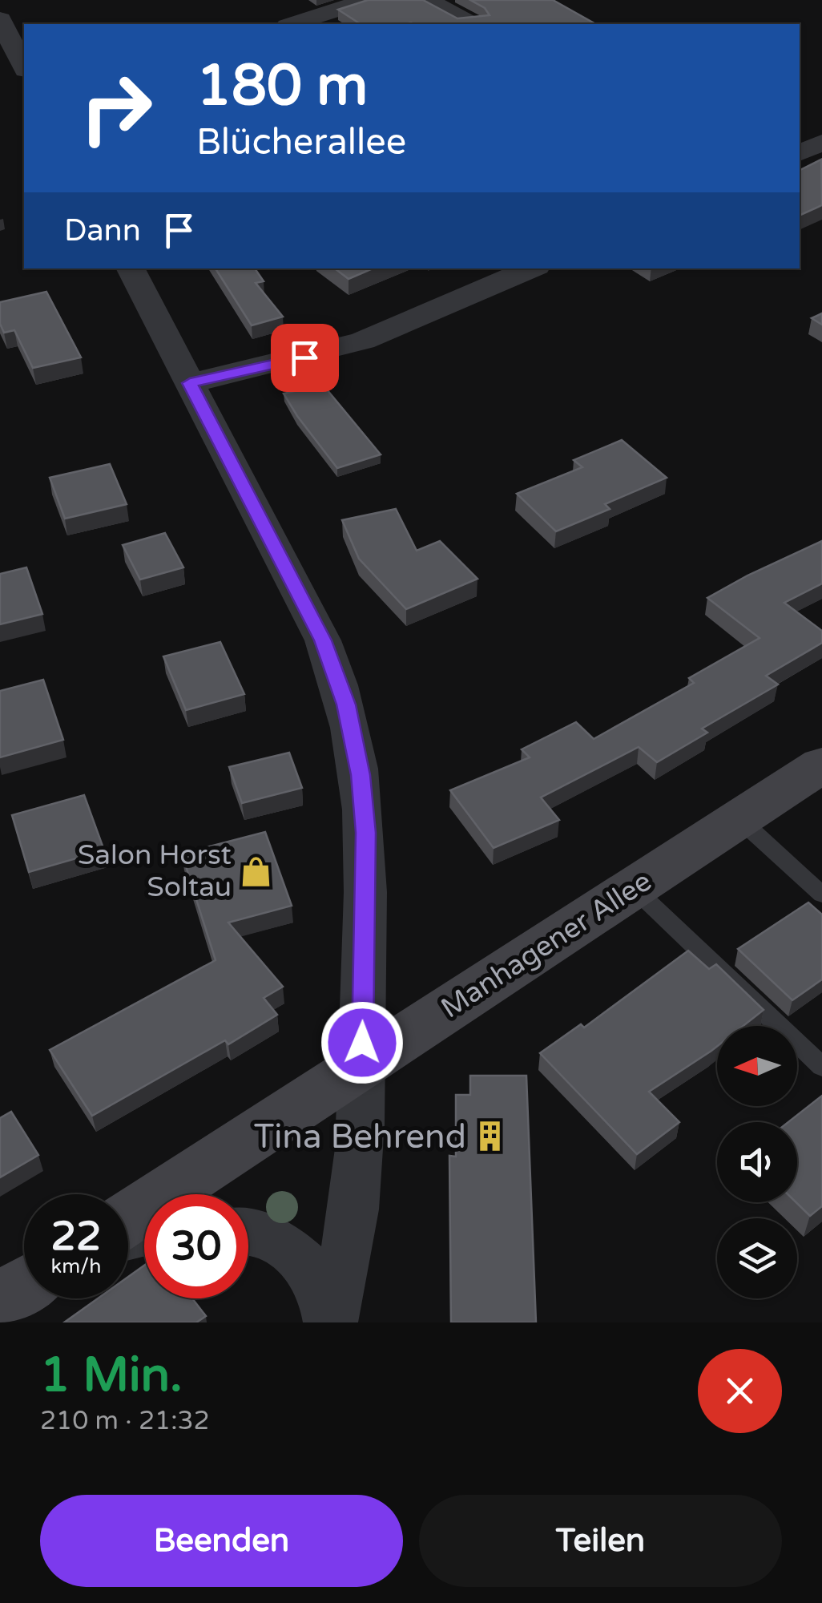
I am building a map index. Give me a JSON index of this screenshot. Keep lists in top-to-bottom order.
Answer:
{
  "streets": {
    "main road": ["Manhagener Allee"]
  },
  "places": {
    "shop": ["Salon Horst Soltau"],
    "building": ["Tina Behrend"]
  },
  "north": "left",
  "page": {
    "turn": ["180 m", "Blücherallee"],
    "then": "Dann",
    "speed": "22 km/h",
    "limit": "30",
    "heading": ["1 Min.", "210 m · 21:32"],
    "buttons": ["Beenden", "Teilen"]
  }
}
